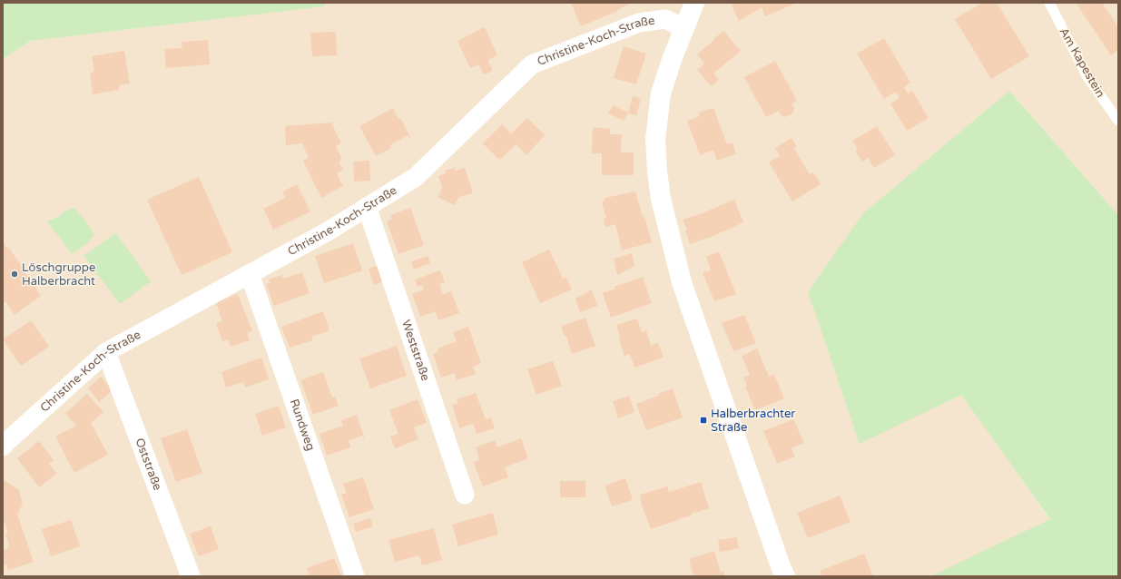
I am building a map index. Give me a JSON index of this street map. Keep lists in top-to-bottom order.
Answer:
{
  "streets": {
    "street": [
      "Christine-Koch-Straße",
      "Weststraße",
      "Rundweg",
      "Oststraße"
    ],
    "lane": ["Am Kapestein"]
  },
  "crossings": [
    ["Christine-Koch-Straße", "Weststraße"],
    ["Christine-Koch-Straße", "Rundweg"],
    ["Christine-Koch-Straße", "Oststraße"]
  ],
  "places": {
    "other": ["Löschgruppe Halberbracht"],
    "transit": ["Halberbrachter Straße"]
  }
}
